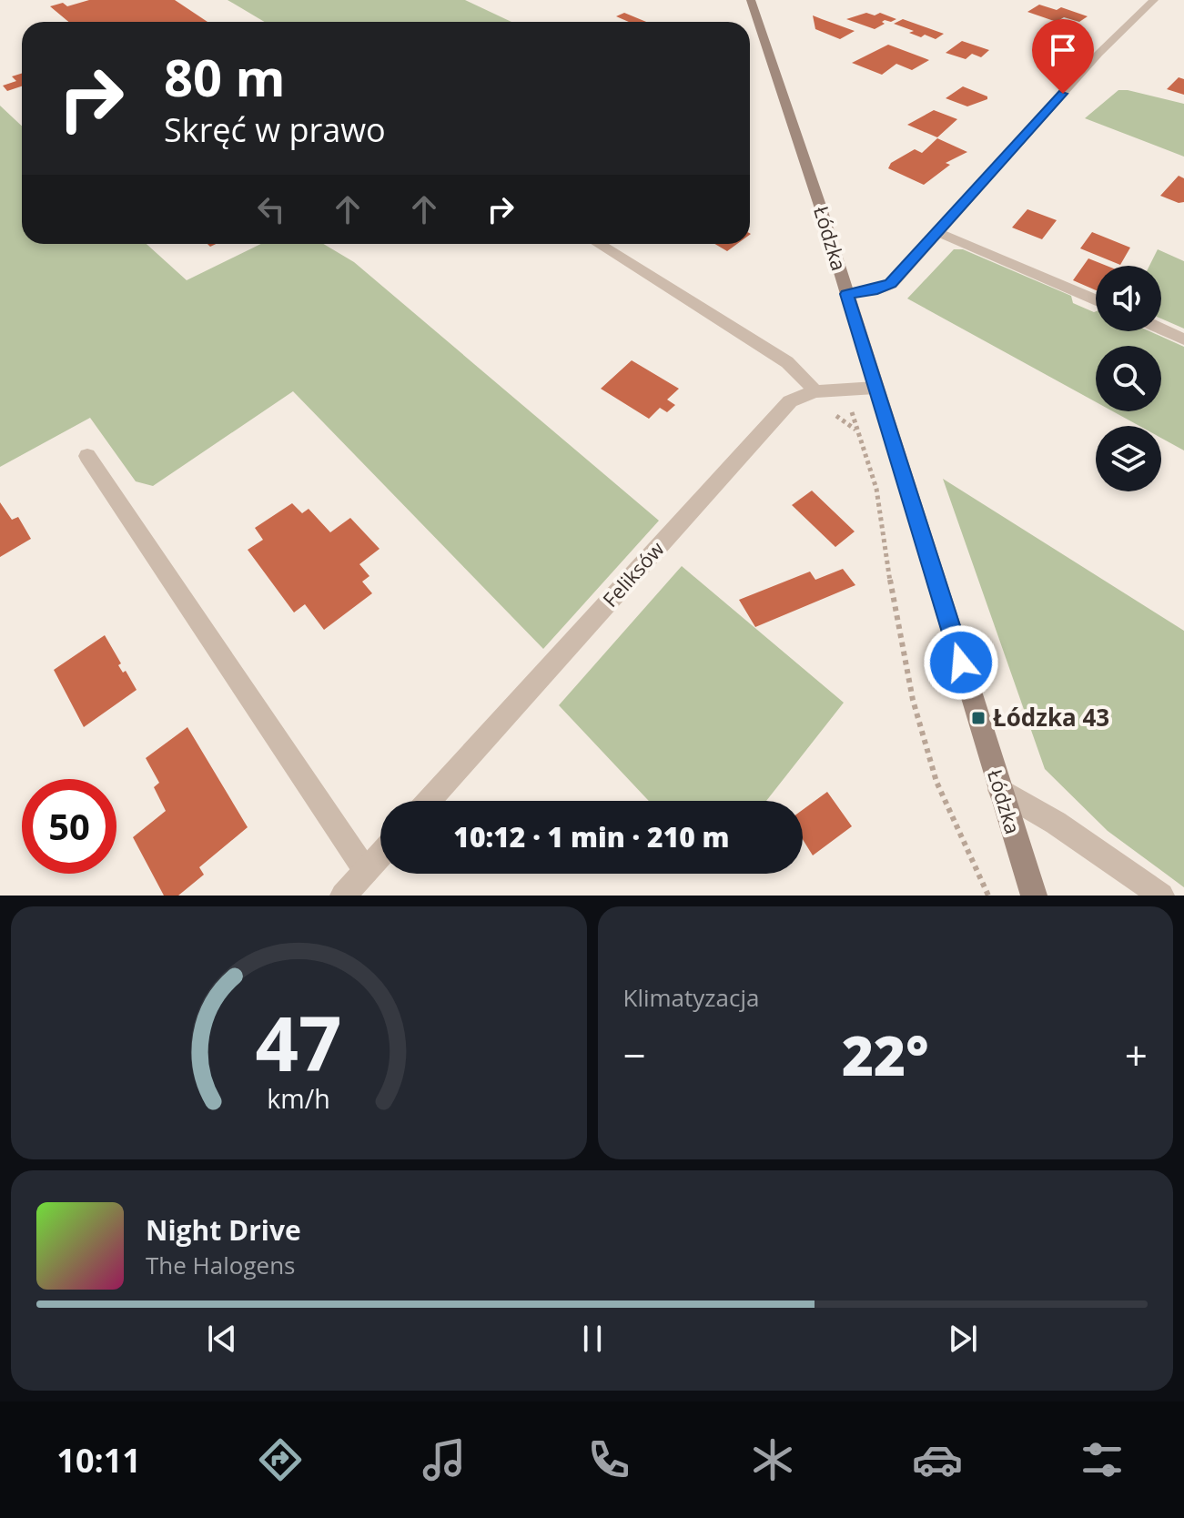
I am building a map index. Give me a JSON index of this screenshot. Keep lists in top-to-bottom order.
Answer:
{
  "streets": {
    "main road": ["Łódzka"],
    "street": ["Feliksów"]
  },
  "crossings": [
    ["Łódzka", "Feliksów"]
  ],
  "places": {
    "transit": ["Łódzka 43"]
  },
  "page": {
    "turn": ["80 m", "Skręć w prawo"],
    "limit": "50",
    "trip": "10:12 · 1 min · 210 m",
    "tile": "Klimatyzacja",
    "heat": ["−", "22°", "+"],
    "song": ["Night Drive", "The Halogens"],
    "tabs": "10:11",
    "gauge": ["47", "km/h"]
  }
}
